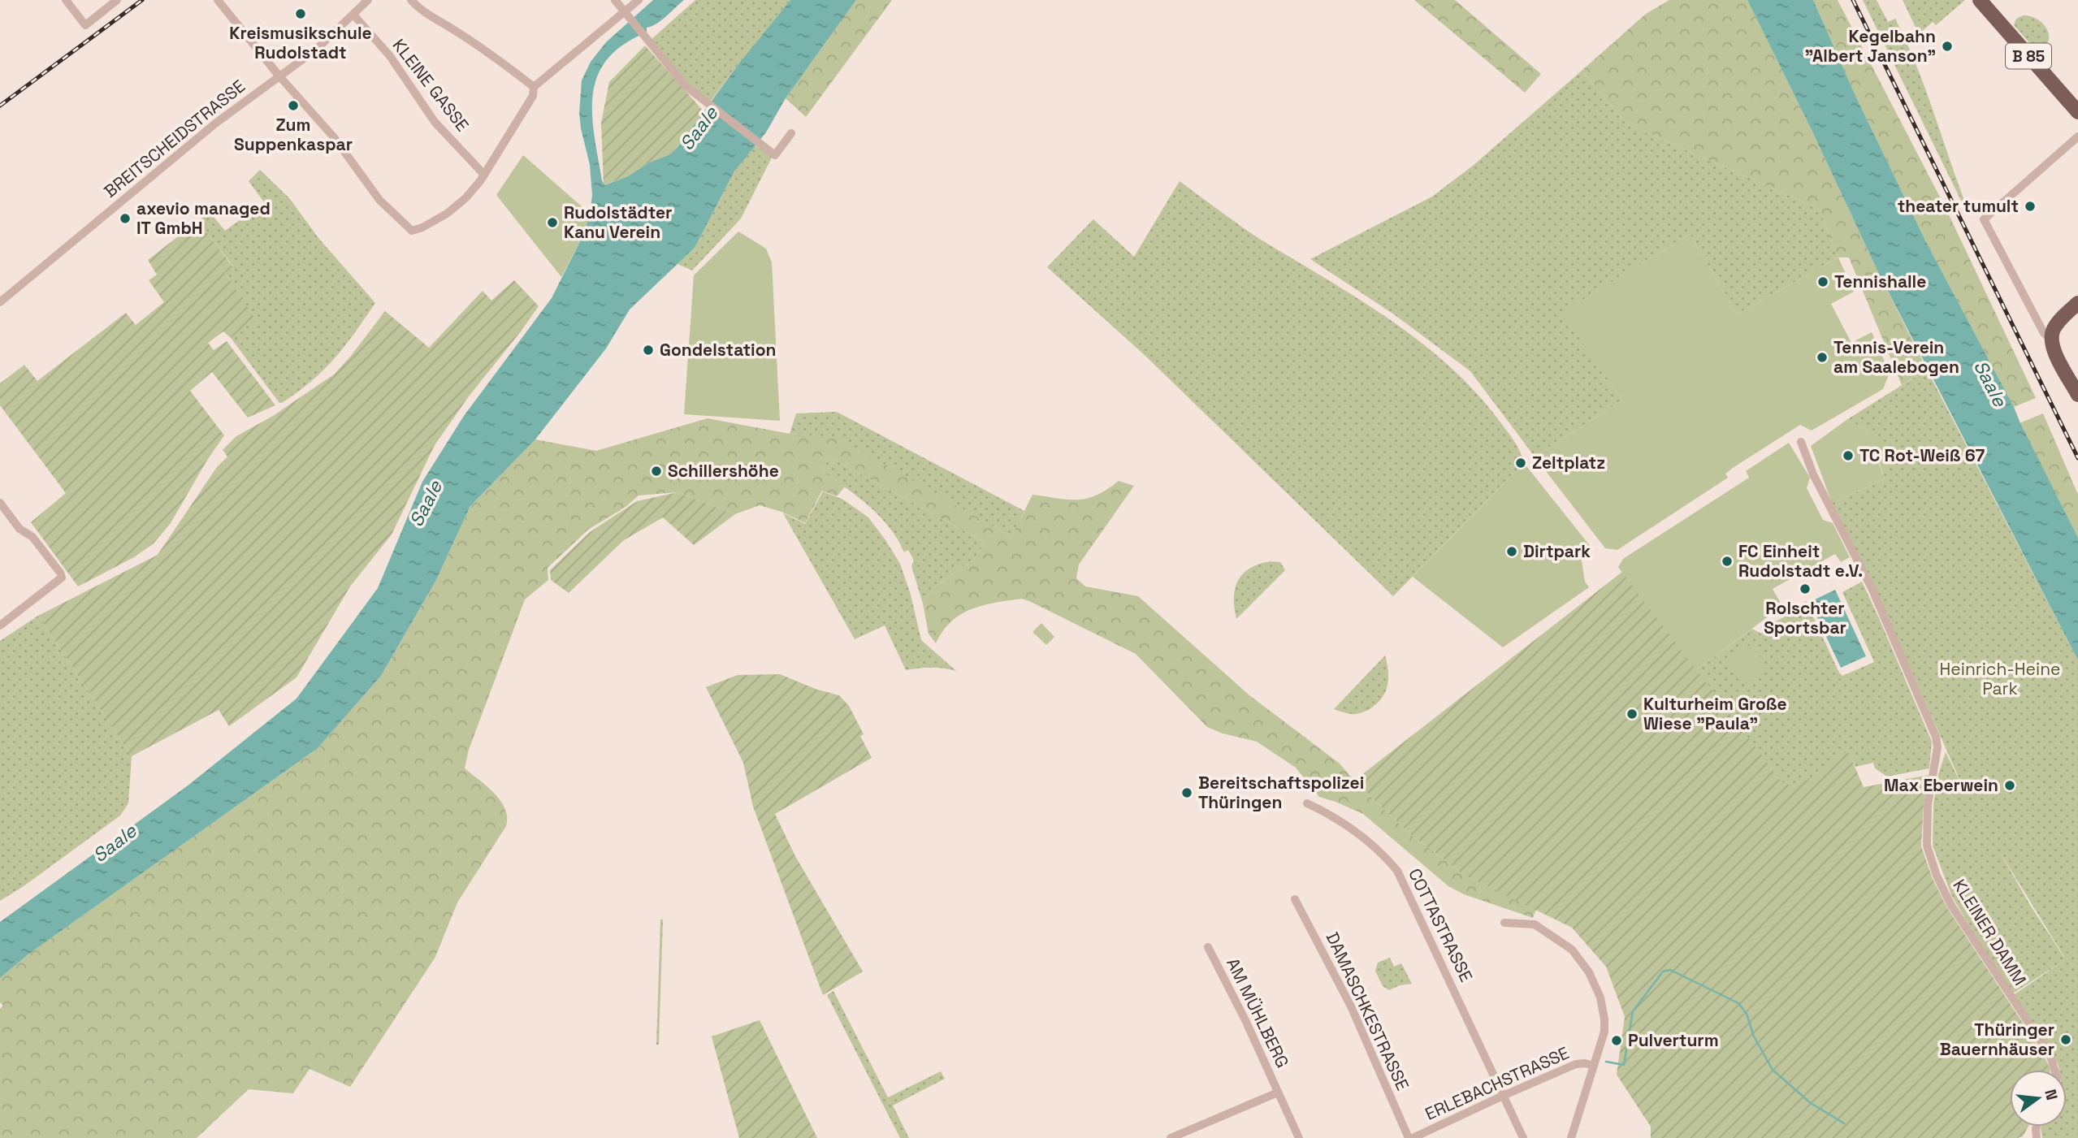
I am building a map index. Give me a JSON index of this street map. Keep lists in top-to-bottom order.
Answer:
{
  "streets": {
    "main road": ["B 85"],
    "street": [
      "KLEINE GASSE",
      "BREITSCHEIDSTRASSE",
      "COTTASTRASSE",
      "KLEINER DAMM",
      "DAMASCHKESTRASSE",
      "AM MÜHLBERG",
      "ERLEBACHSTRASSE"
    ]
  },
  "crossings": [
    ["KLEINE GASSE", "BREITSCHEIDSTRASSE"],
    ["COTTASTRASSE", "ERLEBACHSTRASSE"],
    ["DAMASCHKESTRASSE", "ERLEBACHSTRASSE"]
  ],
  "water": ["Saale"],
  "parks": ["Heinrich-Heine Park"],
  "places": [
    "Kreismusikschule Rudolstadt",
    "Kegelbahn \"Albert Janson\"",
    "Zum Suppenkaspar",
    "theater tumult",
    "axevio managed IT GmbH",
    "Rudolstädter Kanu Verein",
    "Tennishalle",
    "Gondelstation",
    "Tennis-Verein am Saalebogen",
    "TC Rot-Weiß 67",
    "Zeltplatz",
    "Schillershöhe",
    "Dirtpark",
    "FC Einheit Rudolstadt e.V.",
    "Rolschter Sportsbar",
    "Kulturheim Große Wiese \"Paula\"",
    "Max Eberwein",
    "Bereitschaftspolizei Thüringen",
    "Thüringer Bauernhäuser",
    "Pulverturm"
  ],
  "north": "right"
}
